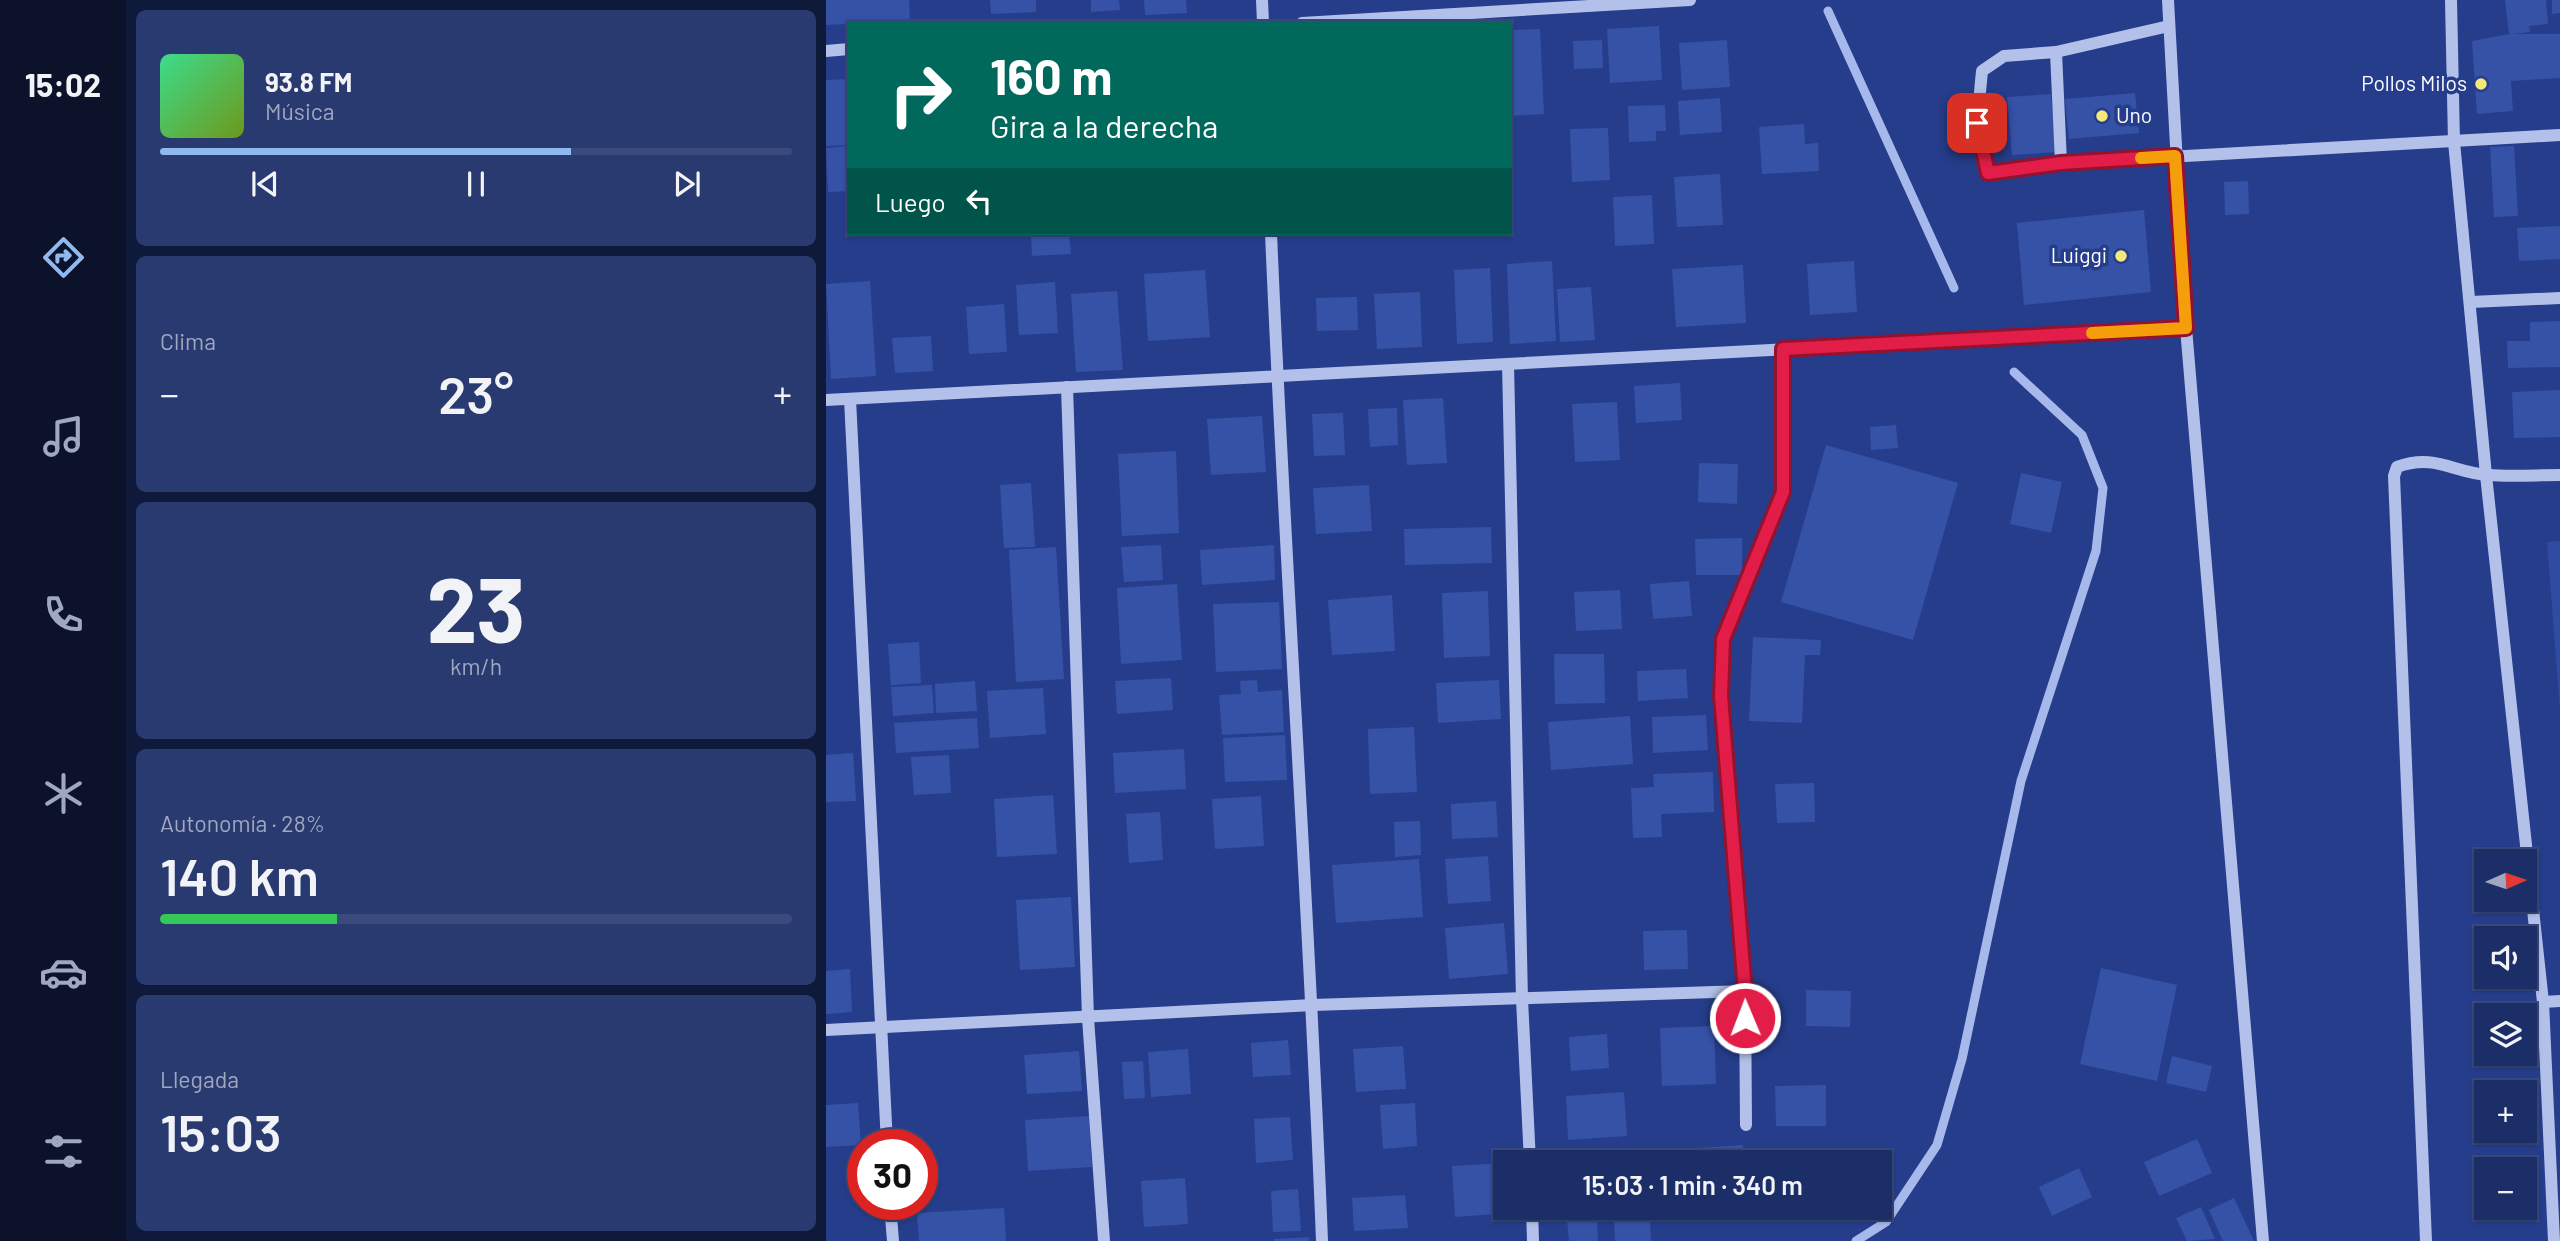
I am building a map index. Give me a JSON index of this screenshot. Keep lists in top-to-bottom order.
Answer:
{
  "places": ["Pollos Milos", "Uno", "Luiggi"],
  "north": "right",
  "page": {
    "tabs": "15:02",
    "turn": ["160 m", "Gira a la derecha"],
    "song": ["93.8 FM", "Música"],
    "then": "Luego",
    "tile": [
      "Clima",
      ["23", "km/h"],
      ["Autonomía · 28%", "140 km"],
      ["Llegada", "15:03"]
    ],
    "heat": ["−", "23°", "+"],
    "map_buttons": ["+", "−"],
    "limit": "30",
    "trip": "15:03 · 1 min · 340 m"
  }
}
